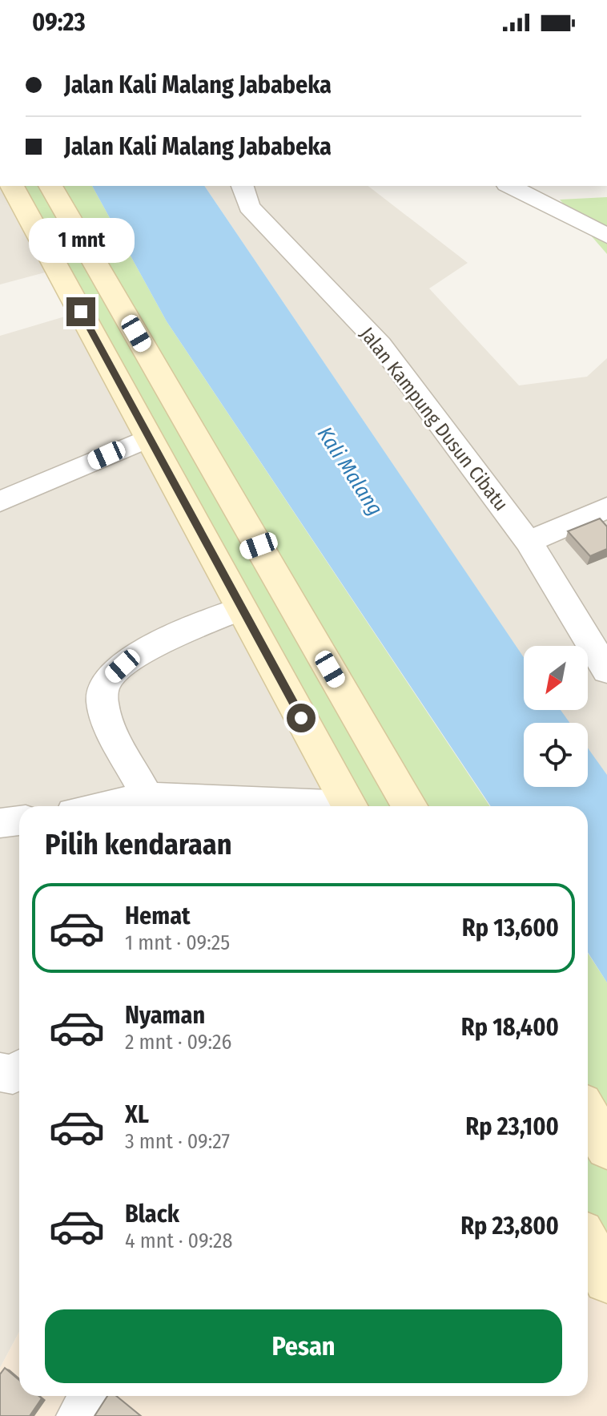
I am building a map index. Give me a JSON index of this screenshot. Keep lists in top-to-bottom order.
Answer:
{
  "streets": {
    "street": ["Jalan Kampung Dusun Cibatu"]
  },
  "water": ["Kali Malang"],
  "north": "bottom left",
  "page": {
    "status": "09:23",
    "banner": ["Jalan Kali Malang Jababeka", "Jalan Kali Malang Jababeka"],
    "bubble": "1 mnt",
    "heading": "Pilih kendaraan",
    "list": [
      {
        "name": "Hemat",
        "note": "1 mnt · 09:25",
        "value": "Rp 13,600"
      },
      {
        "name": "Nyaman",
        "note": "2 mnt · 09:26",
        "value": "Rp 18,400"
      },
      {
        "name": "XL",
        "note": "3 mnt · 09:27",
        "value": "Rp 23,100"
      },
      {
        "name": "Black",
        "note": "4 mnt · 09:28",
        "value": "Rp 23,800"
      }
    ],
    "buttons": "Pesan"
  }
}
